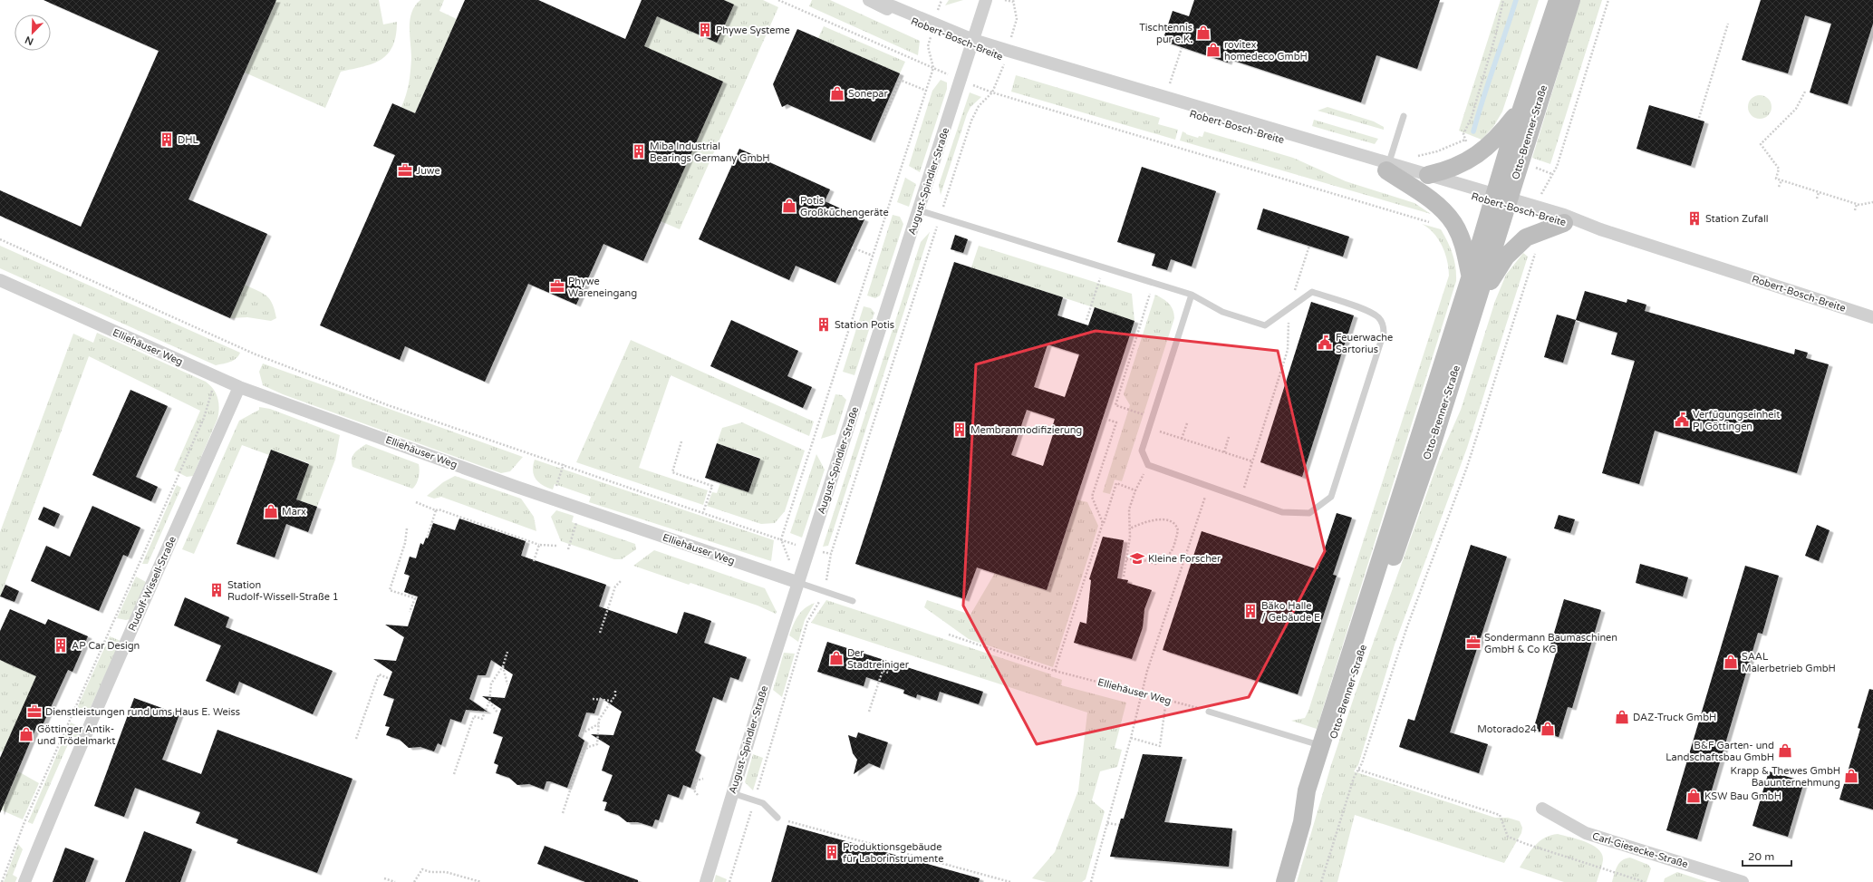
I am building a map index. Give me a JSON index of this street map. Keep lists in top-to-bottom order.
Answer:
{
  "streets": {
    "main road": ["Otto-Brenner-Straße"],
    "street": [
      "Robert-Bosch-Breite",
      "August-Spindler-Straße",
      "Elliehäuser Weg",
      "Rudolf-Wissell-Straße",
      "Carl-Giesecke-Straße"
    ]
  },
  "crossings": [
    ["Robert-Bosch-Breite", "Otto-Brenner-Straße"],
    ["Robert-Bosch-Breite", "August-Spindler-Straße"],
    ["August-Spindler-Straße", "Elliehäuser Weg"],
    ["Elliehäuser Weg", "Rudolf-Wissell-Straße"]
  ],
  "places": {
    "building": [
      "Phywe Systeme",
      "DHL",
      "Miba Industrial Bearings Germany GmbH",
      "Station Zufall",
      "Station Potis",
      "Membranmodifizierung",
      "Station Rudolf-Wissell-Straße 1",
      "Bäko Halle / Gebäude E",
      "AP Car Design",
      "Produktionsgebäude für Laborinstrumente"
    ],
    "shop": [
      "Tischtennis pur e.K.",
      "rovitex homedeco GmbH",
      "Sonepar",
      "Potis Großküchengeräte",
      "Marx",
      "Der Stadtreiniger",
      "SAAL Malerbetrieb GmbH",
      "DAZ-Truck GmbH",
      "Motorado24",
      "Göttinger Antik- und Trödelmarkt",
      "B&F Garten- und Landschaftsbau GmbH",
      "Krapp & Thewes GmbH Bauunternehmung",
      "KSW Bau GmbH"
    ],
    "office": [
      "Juwe",
      "Phywe Wareneingang",
      "Sondermann Baumaschinen GmbH & Co KG",
      "Dienstleistungen rund ums Haus E. Weiss"
    ],
    "public building": ["Feuerwache Sartorius", "Verfügungseinheit PI Göttingen"],
    "school or university": ["Kleine Forscher"]
  },
  "scale_bar": "20 m",
  "north": "bottom left"
}
